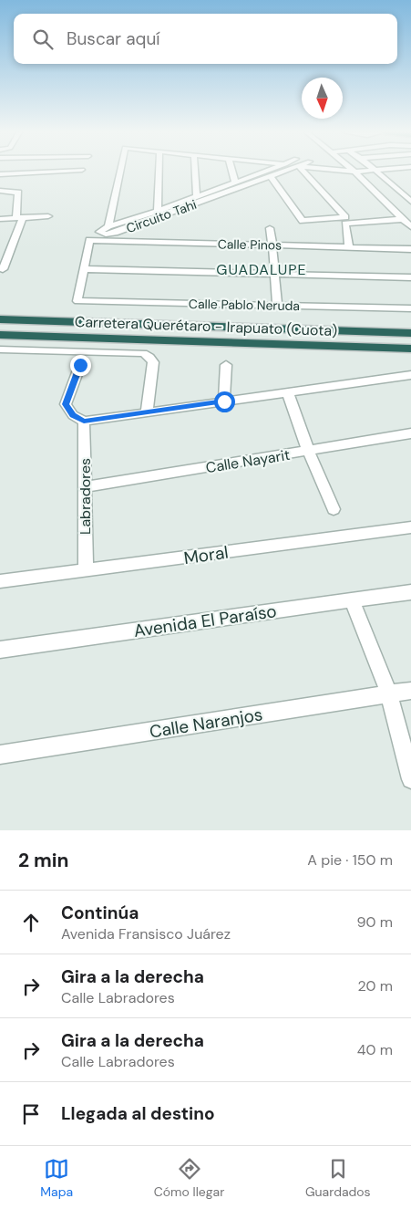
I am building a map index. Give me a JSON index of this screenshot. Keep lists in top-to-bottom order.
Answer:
{
  "streets": {
    "highway": ["Carretera Querétaro - Irapuato (Cuota)"],
    "street": [
      "Circuito Tahi",
      "Calle Pinos",
      "Calle Pablo Neruda",
      "Calle Nayarit",
      "Labradores",
      "Moral",
      "Avenida El Paraíso",
      "Calle Naranjos"
    ]
  },
  "crossings": [
    ["Calle Pinos", "Calle Pablo Neruda"],
    ["Calle Nayarit", "Labradores"],
    ["Labradores", "Moral"]
  ],
  "districts": ["GUADALUPE"],
  "north": "bottom",
  "page": {
    "search": "Buscar aquí",
    "heading": ["2 min", "A pie · 150 m"],
    "list": [
      ["Continúa", "Avenida Fransisco Juárez", "90 m"],
      ["Gira a la derecha", "Calle Labradores", "20 m"],
      ["Gira a la derecha", "Calle Labradores", "40 m"],
      "Llegada al destino"
    ],
    "nav": ["Mapa", "Cómo llegar", "Guardados"]
  }
}
